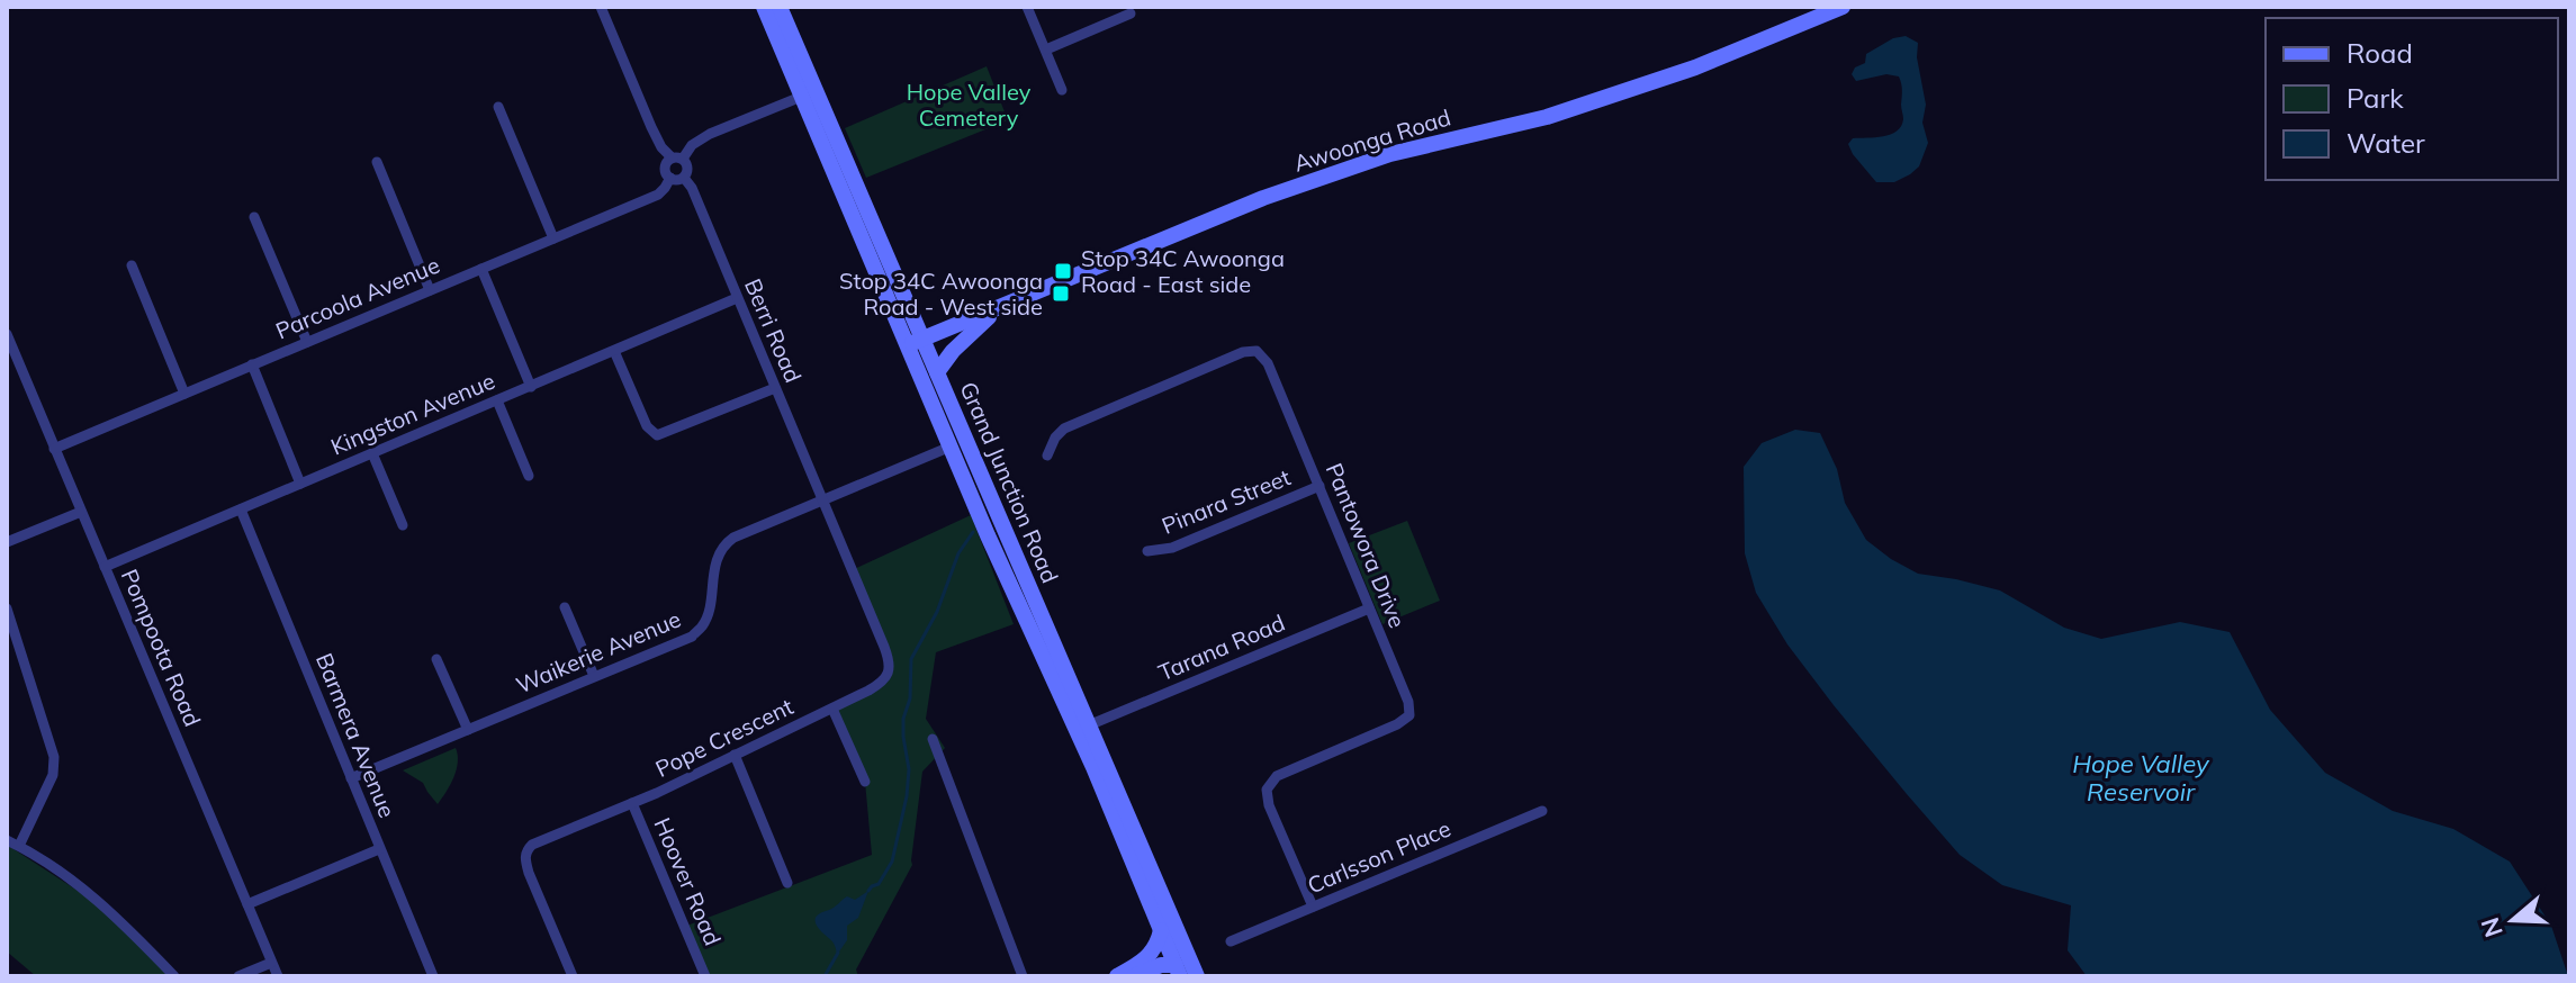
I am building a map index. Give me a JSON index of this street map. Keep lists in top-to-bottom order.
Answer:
{
  "streets": {
    "main road": ["Awoonga Road", "Grand Junction Road"],
    "street": [
      "Parcoola Avenue",
      "Berri Road",
      "Kingston Avenue",
      "Pinara Street",
      "Pantowora Drive",
      "Pompoota Road",
      "Tarana Road",
      "Waikerie Avenue",
      "Barmera Avenue",
      "Pope Crescent",
      "Carlsson Place",
      "Hoover Road"
    ]
  },
  "crossings": [
    ["Awoonga Road", "Grand Junction Road"],
    ["Parcoola Avenue", "Berri Road"],
    ["Parcoola Avenue", "Pompoota Road"],
    ["Berri Road", "Kingston Avenue"],
    ["Berri Road", "Waikerie Avenue"],
    ["Berri Road", "Pope Crescent"],
    ["Kingston Avenue", "Pompoota Road"],
    ["Kingston Avenue", "Barmera Avenue"],
    ["Grand Junction Road", "Tarana Road"],
    ["Grand Junction Road", "Waikerie Avenue"],
    ["Pinara Street", "Pantowora Drive"],
    ["Pantowora Drive", "Tarana Road"],
    ["Pantowora Drive", "Carlsson Place"],
    ["Waikerie Avenue", "Barmera Avenue"],
    ["Waikerie Avenue", "Pope Crescent"],
    ["Pope Crescent", "Hoover Road"]
  ],
  "water": ["Hope Valley Reservoir"],
  "parks": ["Hope Valley Cemetery"],
  "places": {
    "transit": ["Stop 34C Awoonga Road - East side", "Stop 34C Awoonga Road - West side"]
  },
  "legend": ["Road", "Park", "Water"],
  "north": "left"
}
